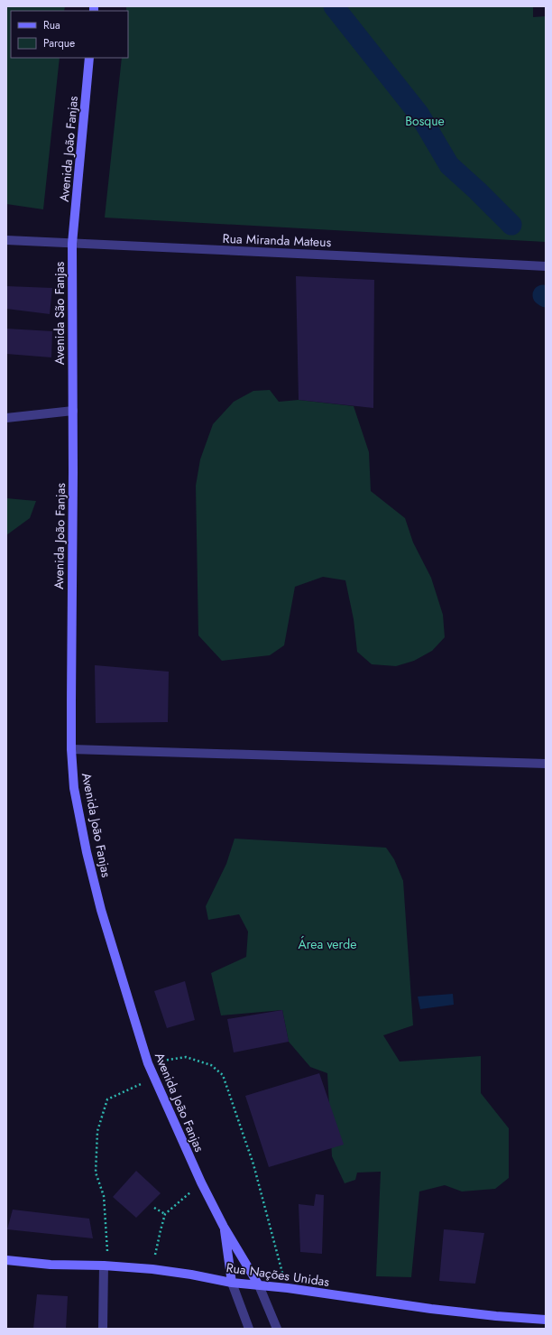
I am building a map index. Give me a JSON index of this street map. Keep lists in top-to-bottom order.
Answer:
{
  "streets": {
    "street": [
      "Avenida João Fanjas",
      "Rua Miranda Mateus",
      "Avenida São Fanjas",
      "Rua Nações Unidas"
    ]
  },
  "crossings": [
    ["Avenida João Fanjas", "Rua Miranda Mateus"],
    ["Avenida João Fanjas", "Avenida São Fanjas"],
    ["Avenida João Fanjas", "Rua Nações Unidas"],
    ["Rua Miranda Mateus", "Avenida São Fanjas"]
  ],
  "parks": ["Bosque", "Área verde"],
  "legend": ["Rua", "Parque"]
}
